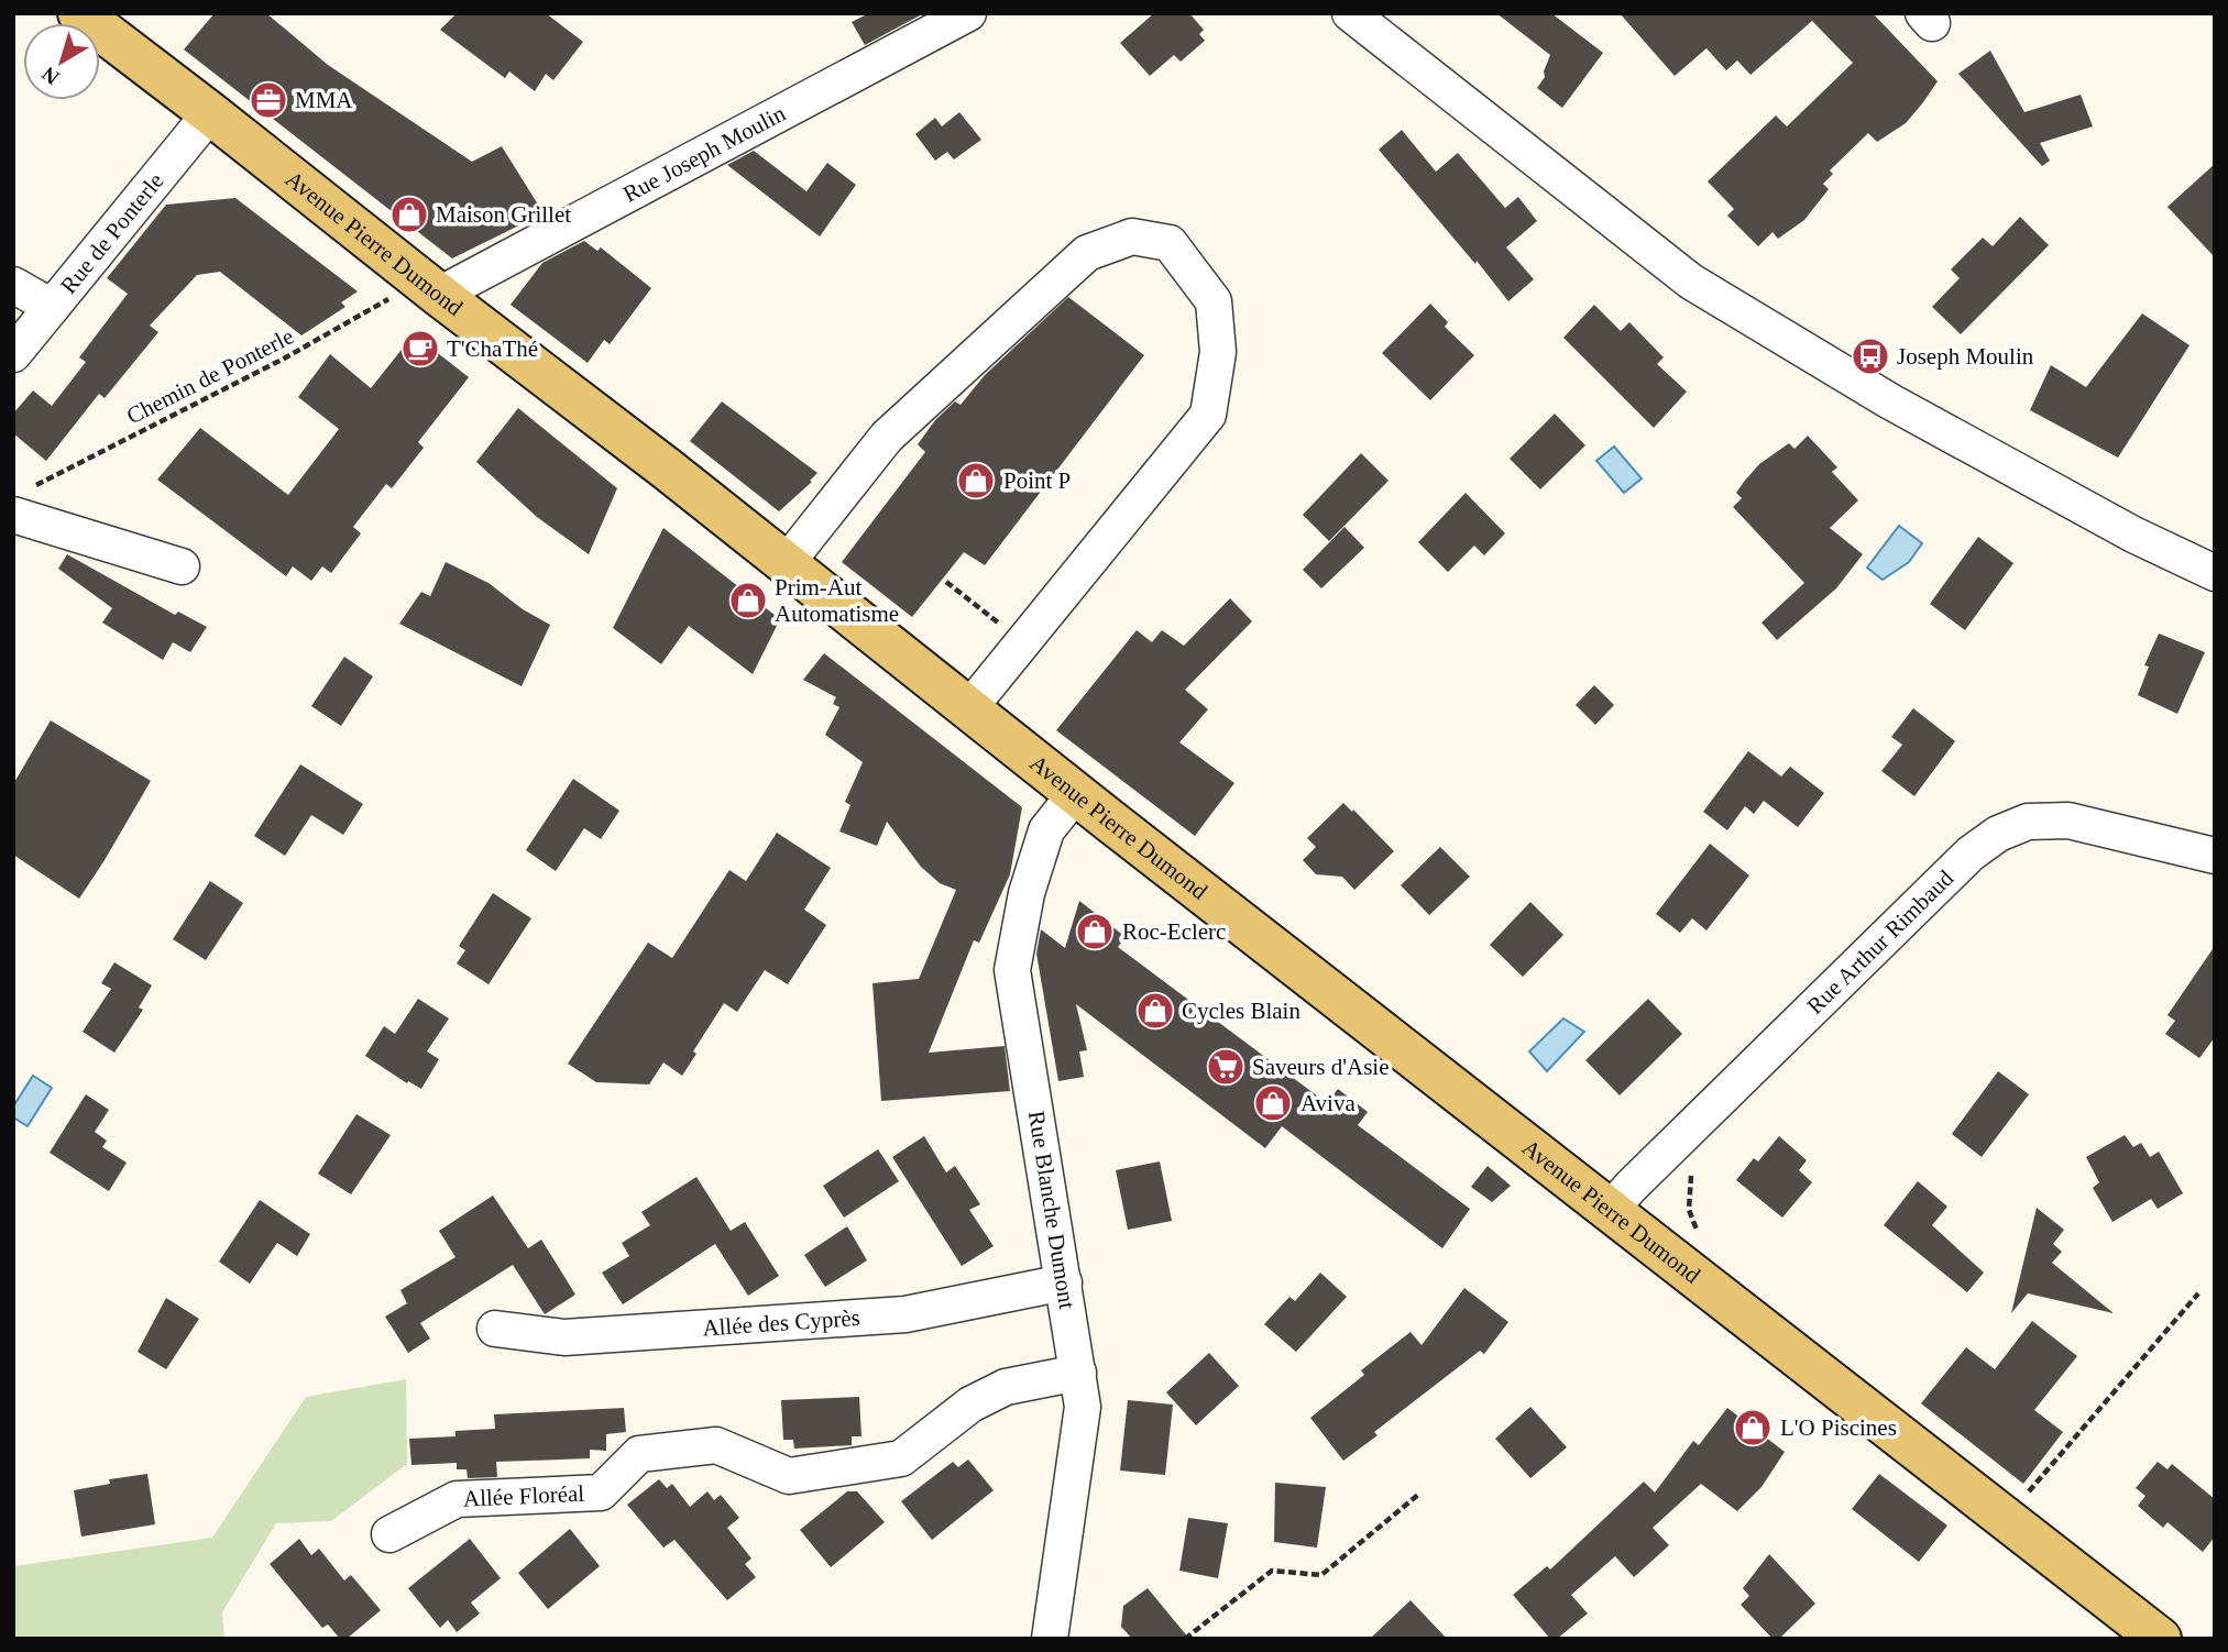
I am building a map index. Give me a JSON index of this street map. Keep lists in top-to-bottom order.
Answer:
{
  "streets": {
    "main road": ["Avenue Pierre Dumond"],
    "street": [
      "Rue Joseph Moulin",
      "Rue de Ponterle",
      "Rue Arthur Rimbaud",
      "Rue Blanche Dumont",
      "Allée des Cyprès",
      "Allée Floréal"
    ],
    "path": ["Chemin de Ponterle"]
  },
  "crossings": [
    ["Rue Joseph Moulin", "Avenue Pierre Dumond"],
    ["Rue Joseph Moulin", "Chemin de Ponterle"],
    ["Rue de Ponterle", "Avenue Pierre Dumond"],
    ["Avenue Pierre Dumond", "Chemin de Ponterle"],
    ["Avenue Pierre Dumond", "Rue Arthur Rimbaud"],
    ["Avenue Pierre Dumond", "Rue Blanche Dumont"],
    ["Rue Blanche Dumont", "Allée des Cyprès"],
    ["Rue Blanche Dumont", "Allée Floréal"]
  ],
  "places": {
    "office": ["MMA"],
    "shop": [
      "Maison Grillet",
      "Point P",
      "Prim-Aut Automatisme",
      "Roc-Eclerc",
      "Cycles Blain",
      "Aviva",
      "L'O Piscines"
    ],
    "cafe": ["T'ChaThé"],
    "bus stop": ["Joseph Moulin"],
    "supermarket": ["Saveurs d'Asie"]
  },
  "north": "bottom left"
}
